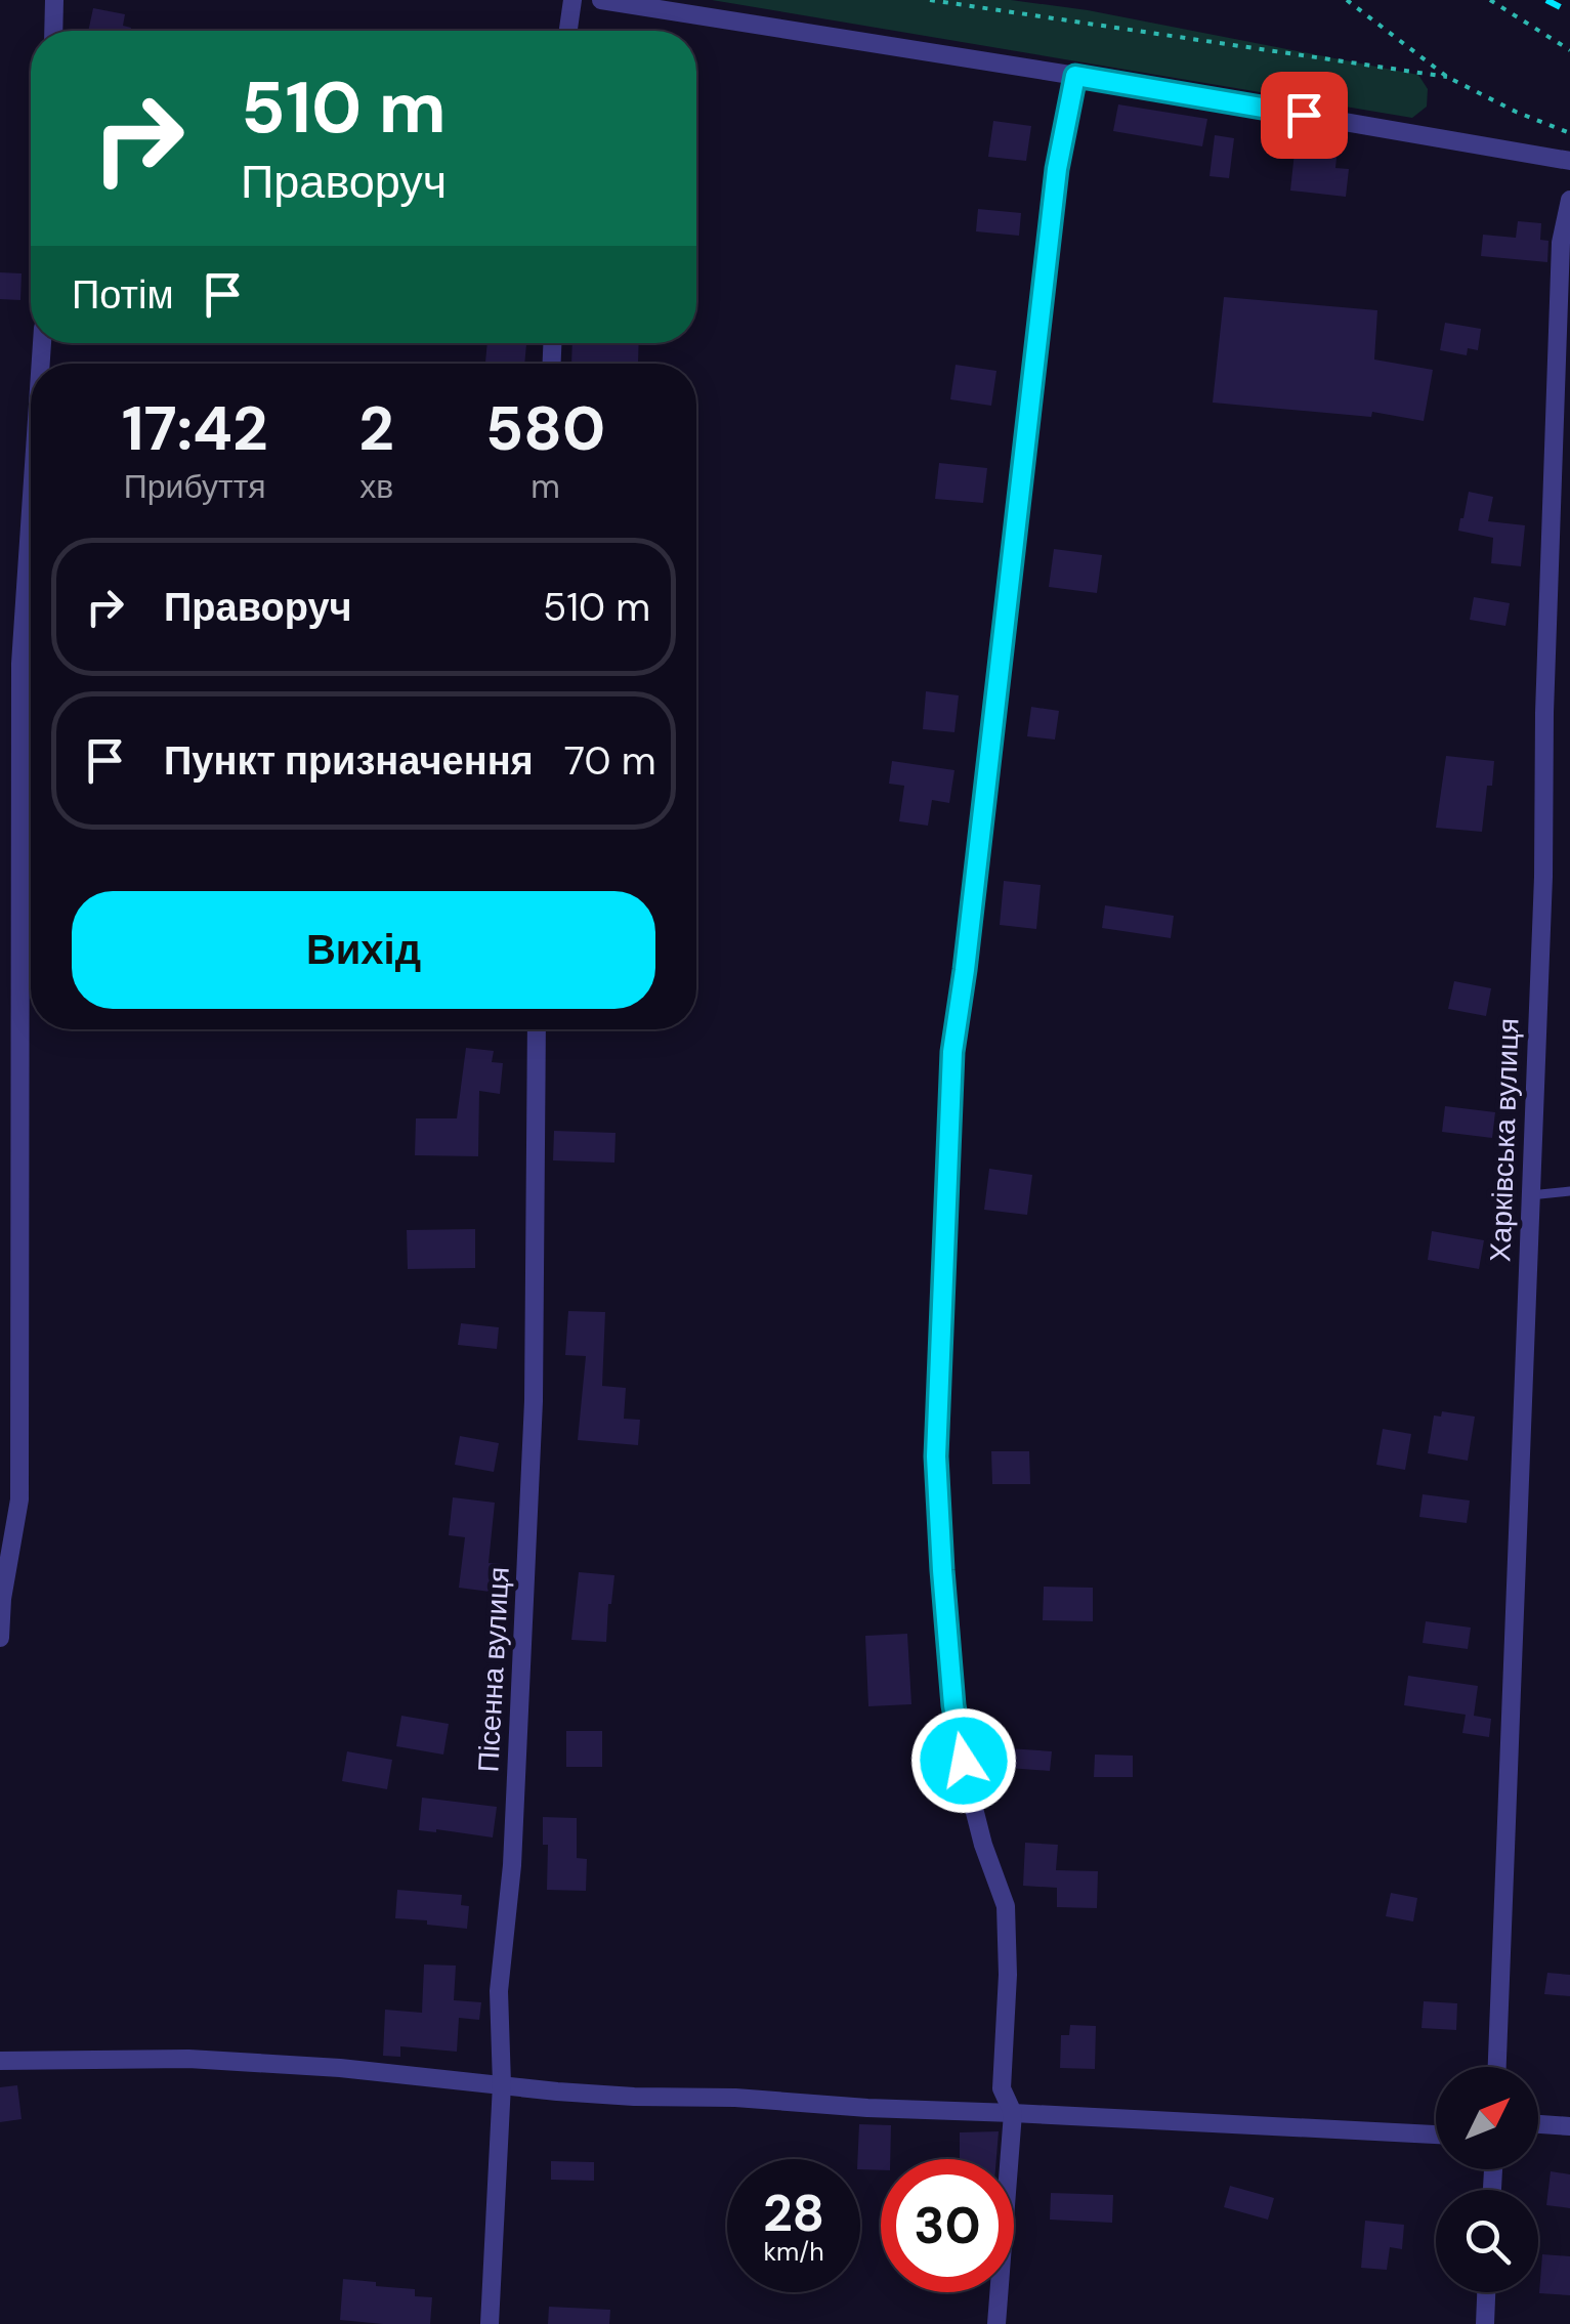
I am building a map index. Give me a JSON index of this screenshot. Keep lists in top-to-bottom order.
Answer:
{
  "streets": {
    "street": ["Харківська вулиця", "Пісенна вулиця"]
  },
  "north": "top right",
  "page": {
    "turn": ["510 m", "Праворуч"],
    "then": "Потім",
    "eta": [
      "17:42",
      "Прибуття",
      "2",
      "хв",
      "580",
      "m"
    ],
    "list": [
      {
        "name": "Праворуч",
        "value": "510 m"
      },
      {
        "name": "Пункт призначення",
        "value": "70 m"
      }
    ],
    "buttons": "Вихід",
    "speed": "28 km/h",
    "limit": "30"
  }
}
